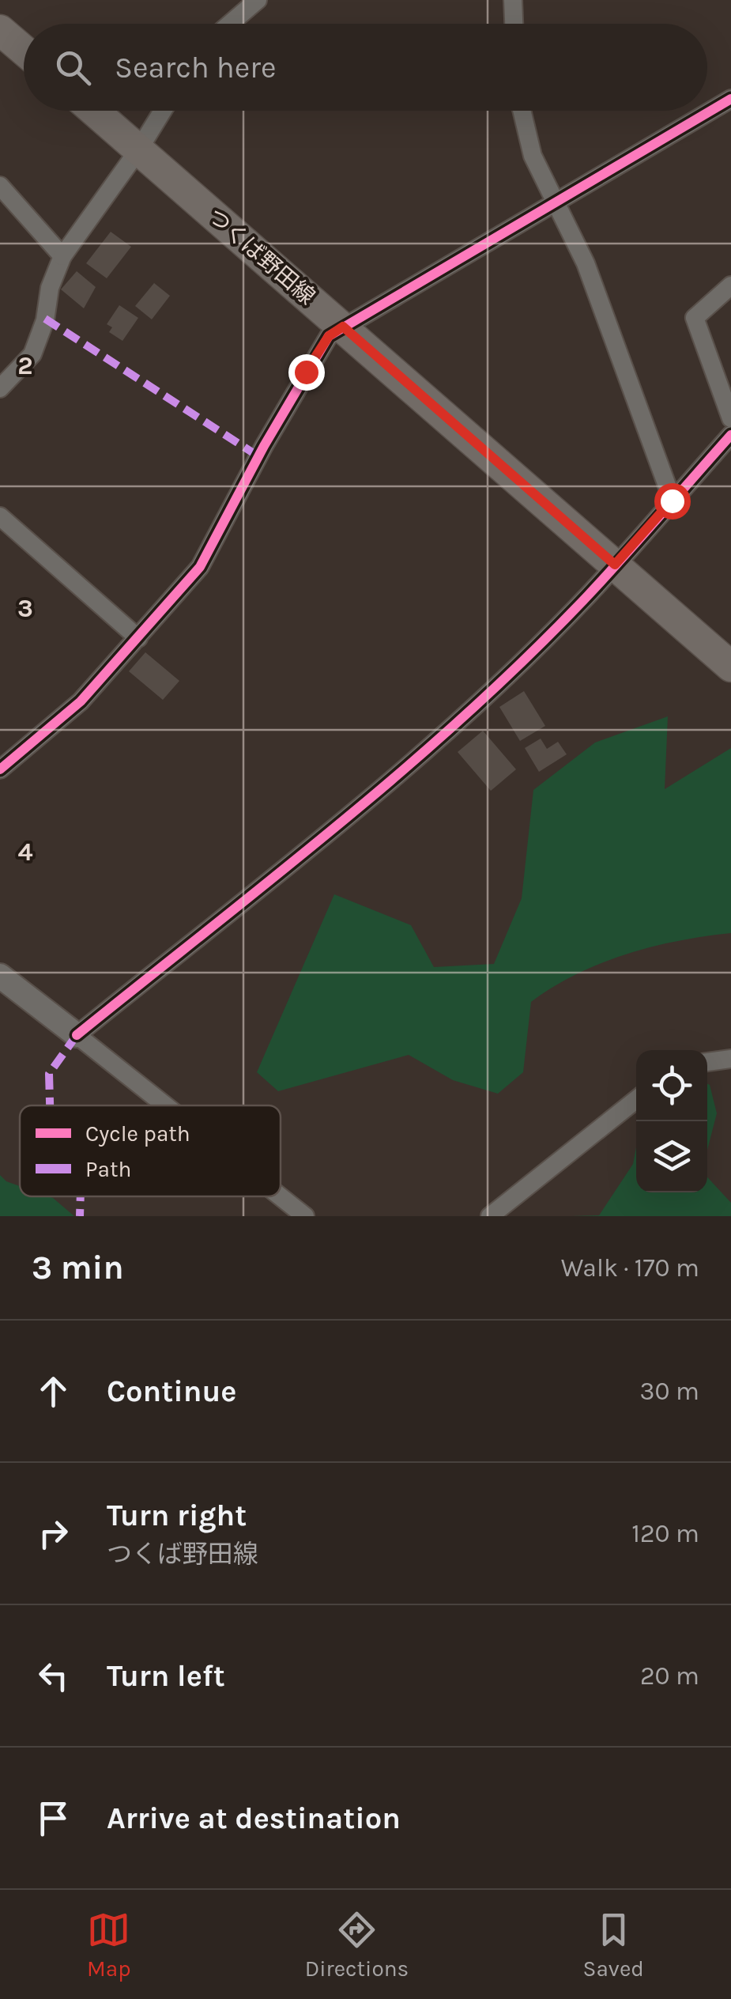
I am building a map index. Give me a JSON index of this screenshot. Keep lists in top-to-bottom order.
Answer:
{
  "streets": {
    "main road": ["つくば野田線"]
  },
  "legend": ["Cycle path", "Path"],
  "page": {
    "search": "Search here",
    "heading": ["3 min", "Walk · 170 m"],
    "list": [
      ["Continue", "30 m"],
      ["Turn right", "つくば野田線", "120 m"],
      ["Turn left", "20 m"],
      "Arrive at destination"
    ],
    "nav": ["Map", "Directions", "Saved"]
  },
  "grid": {
    "rows": ["2", "3", "4"]
  }
}
